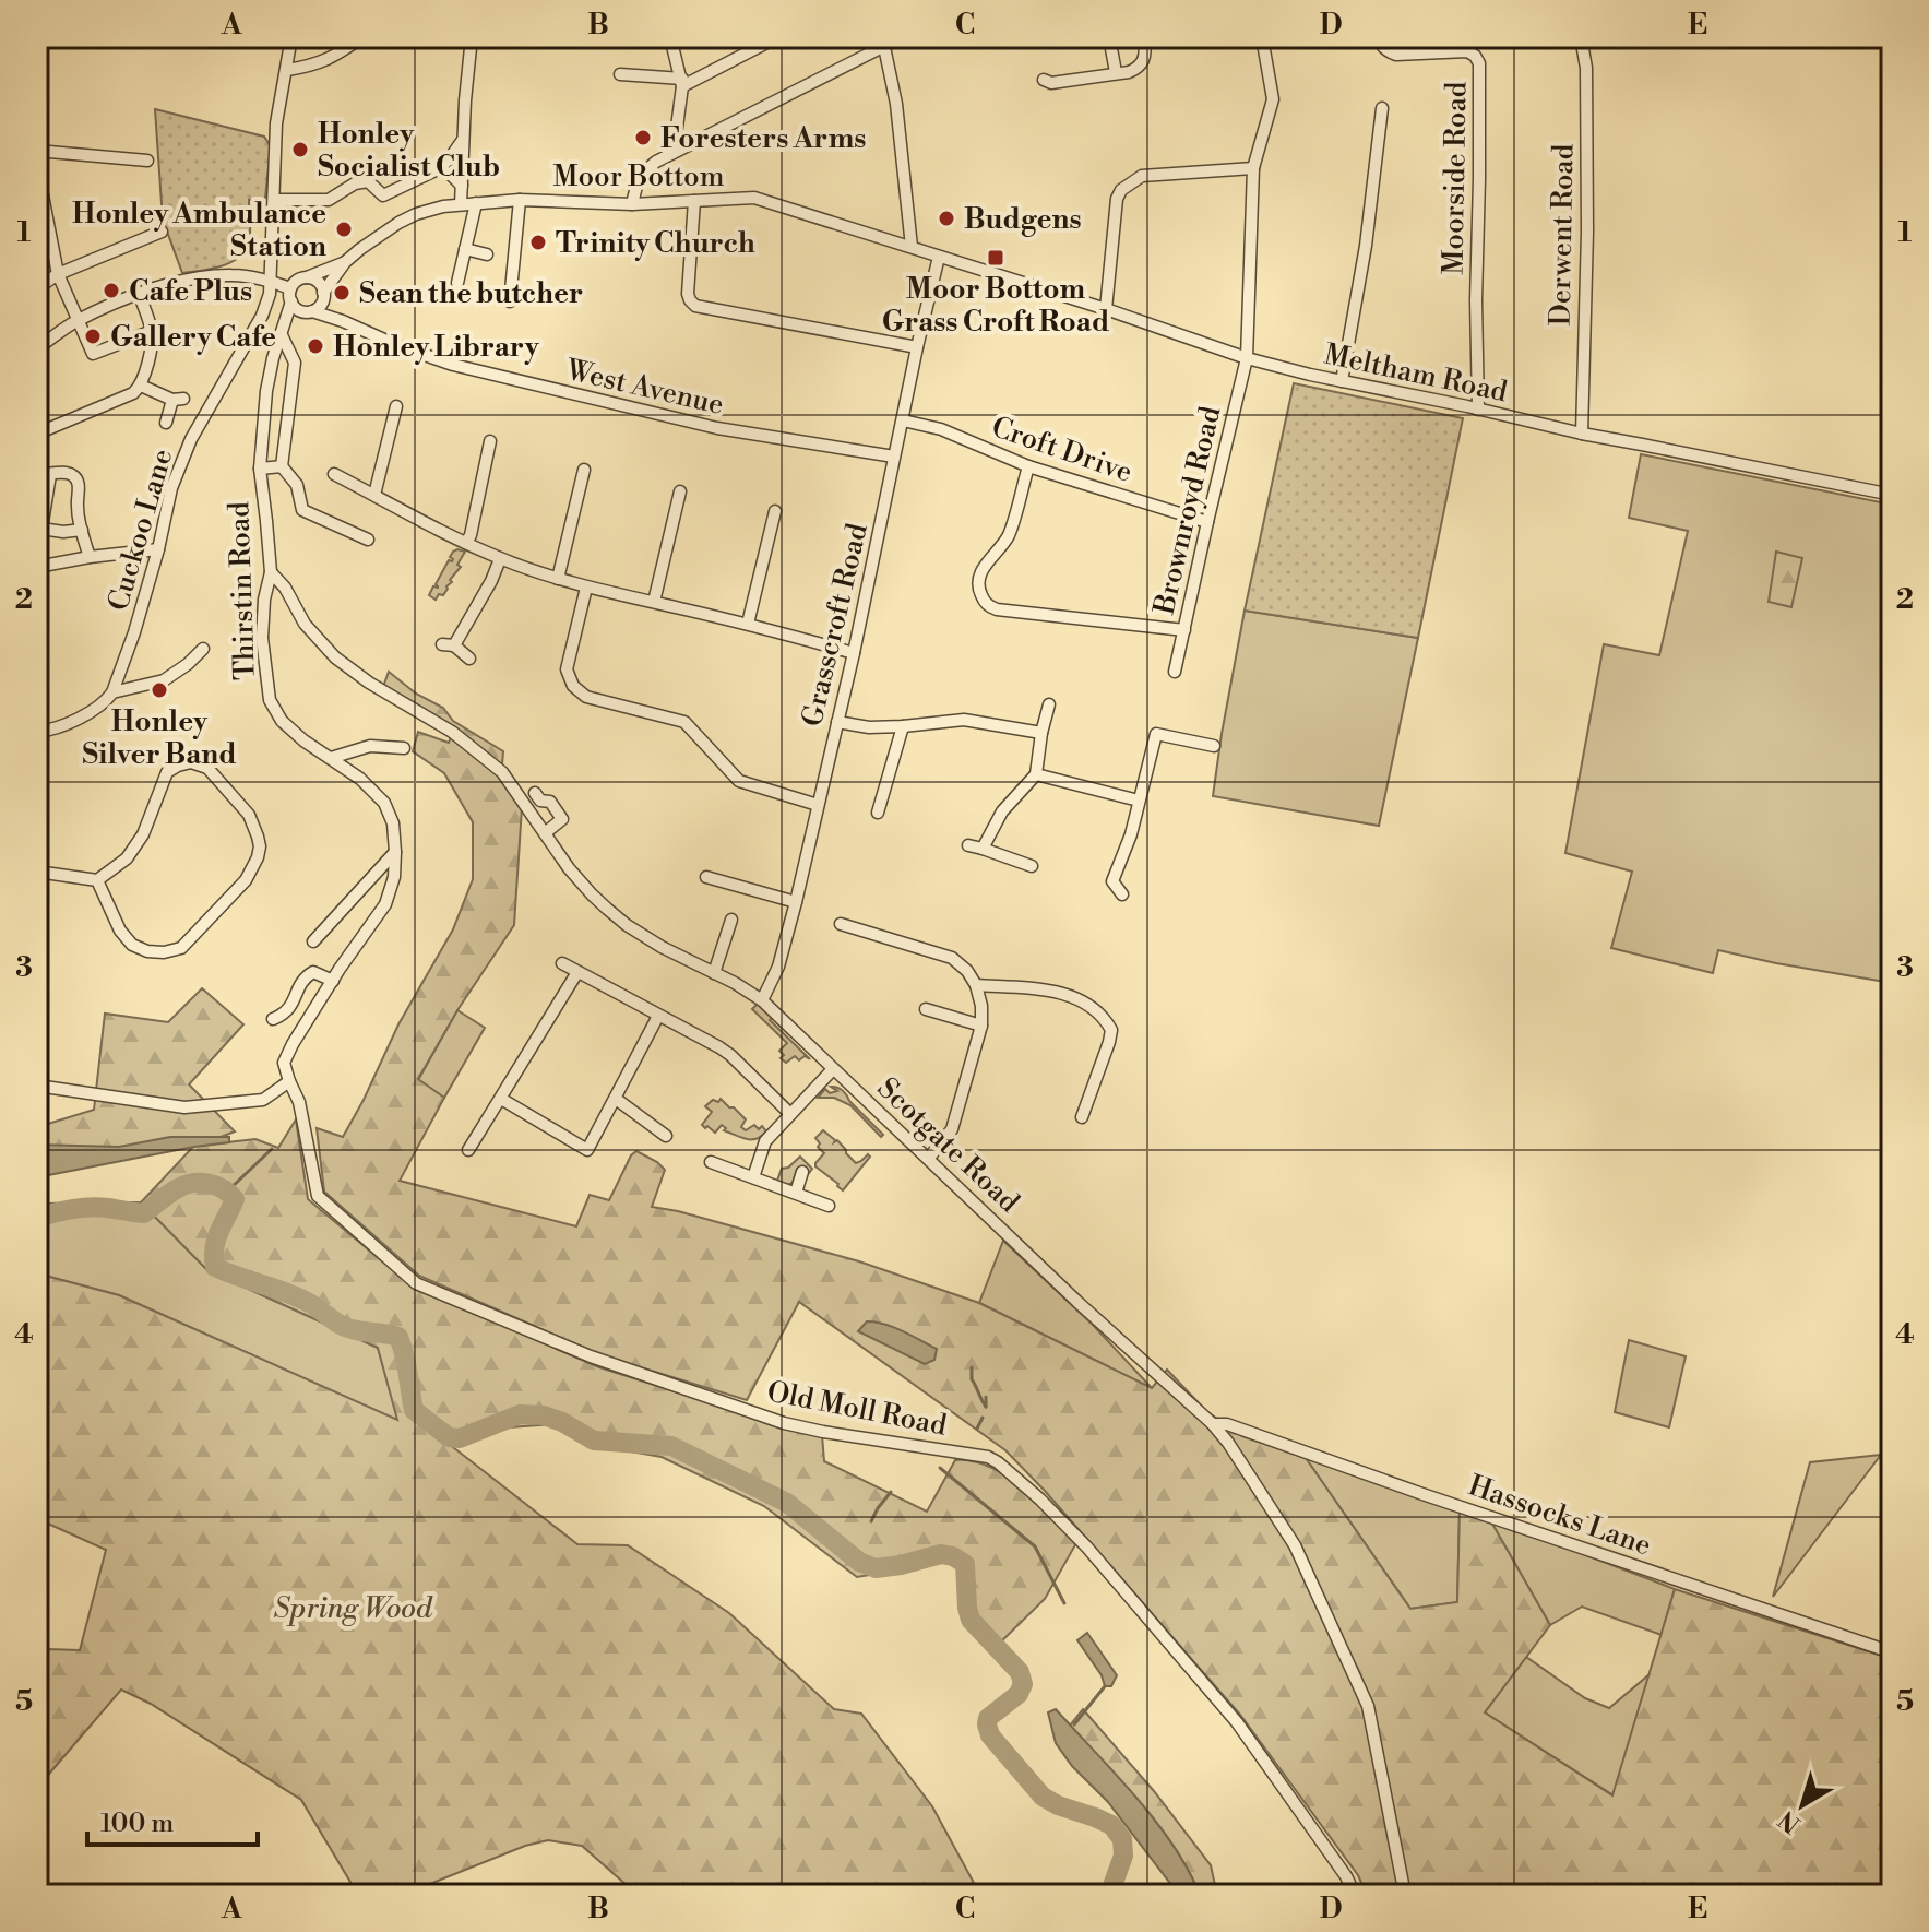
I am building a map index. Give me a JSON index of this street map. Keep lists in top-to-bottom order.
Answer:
{
  "streets": {
    "street": [
      "Moor Bottom",
      "Moorside Road",
      "Derwent Road",
      "Meltham Road",
      "West Avenue",
      "Croft Drive",
      "Brownroyd Road",
      "Cuckoo Lane",
      "Thirstin Road",
      "Grasscroft Road",
      "Scotgate Road",
      "Old Moll Road",
      "Hassocks Lane"
    ]
  },
  "crossings": [
    ["Moor Bottom", "Meltham Road"],
    ["Moor Bottom", "West Avenue"],
    ["Moor Bottom", "Thirstin Road"],
    ["Moor Bottom", "Grasscroft Road"],
    ["Moorside Road", "Meltham Road"],
    ["Derwent Road", "Meltham Road"],
    ["Meltham Road", "Brownroyd Road"],
    ["Meltham Road", "Grasscroft Road"],
    ["West Avenue", "Thirstin Road"],
    ["West Avenue", "Grasscroft Road"],
    ["Croft Drive", "Brownroyd Road"],
    ["Croft Drive", "Grasscroft Road"],
    ["Thirstin Road", "Scotgate Road"],
    ["Thirstin Road", "Old Moll Road"],
    ["Grasscroft Road", "Scotgate Road"],
    ["Scotgate Road", "Hassocks Lane"]
  ],
  "parks": ["Spring Wood"],
  "places": {
    "other": [
      "Foresters Arms",
      "Honley Socialist Club",
      "Budgens",
      "Honley Ambulance Station",
      "Trinity Church",
      "Cafe Plus",
      "Sean the butcher",
      "Gallery Cafe",
      "Honley Library",
      "Honley Silver Band"
    ],
    "transit": ["Moor Bottom Grass Croft Road"]
  },
  "scale_bar": "100 m",
  "north": "bottom left",
  "grid": {
    "columns": [
      "A",
      "B",
      "C",
      "D",
      "E"
    ],
    "rows": [
      "1",
      "2",
      "3",
      "4",
      "5"
    ]
  }
}
